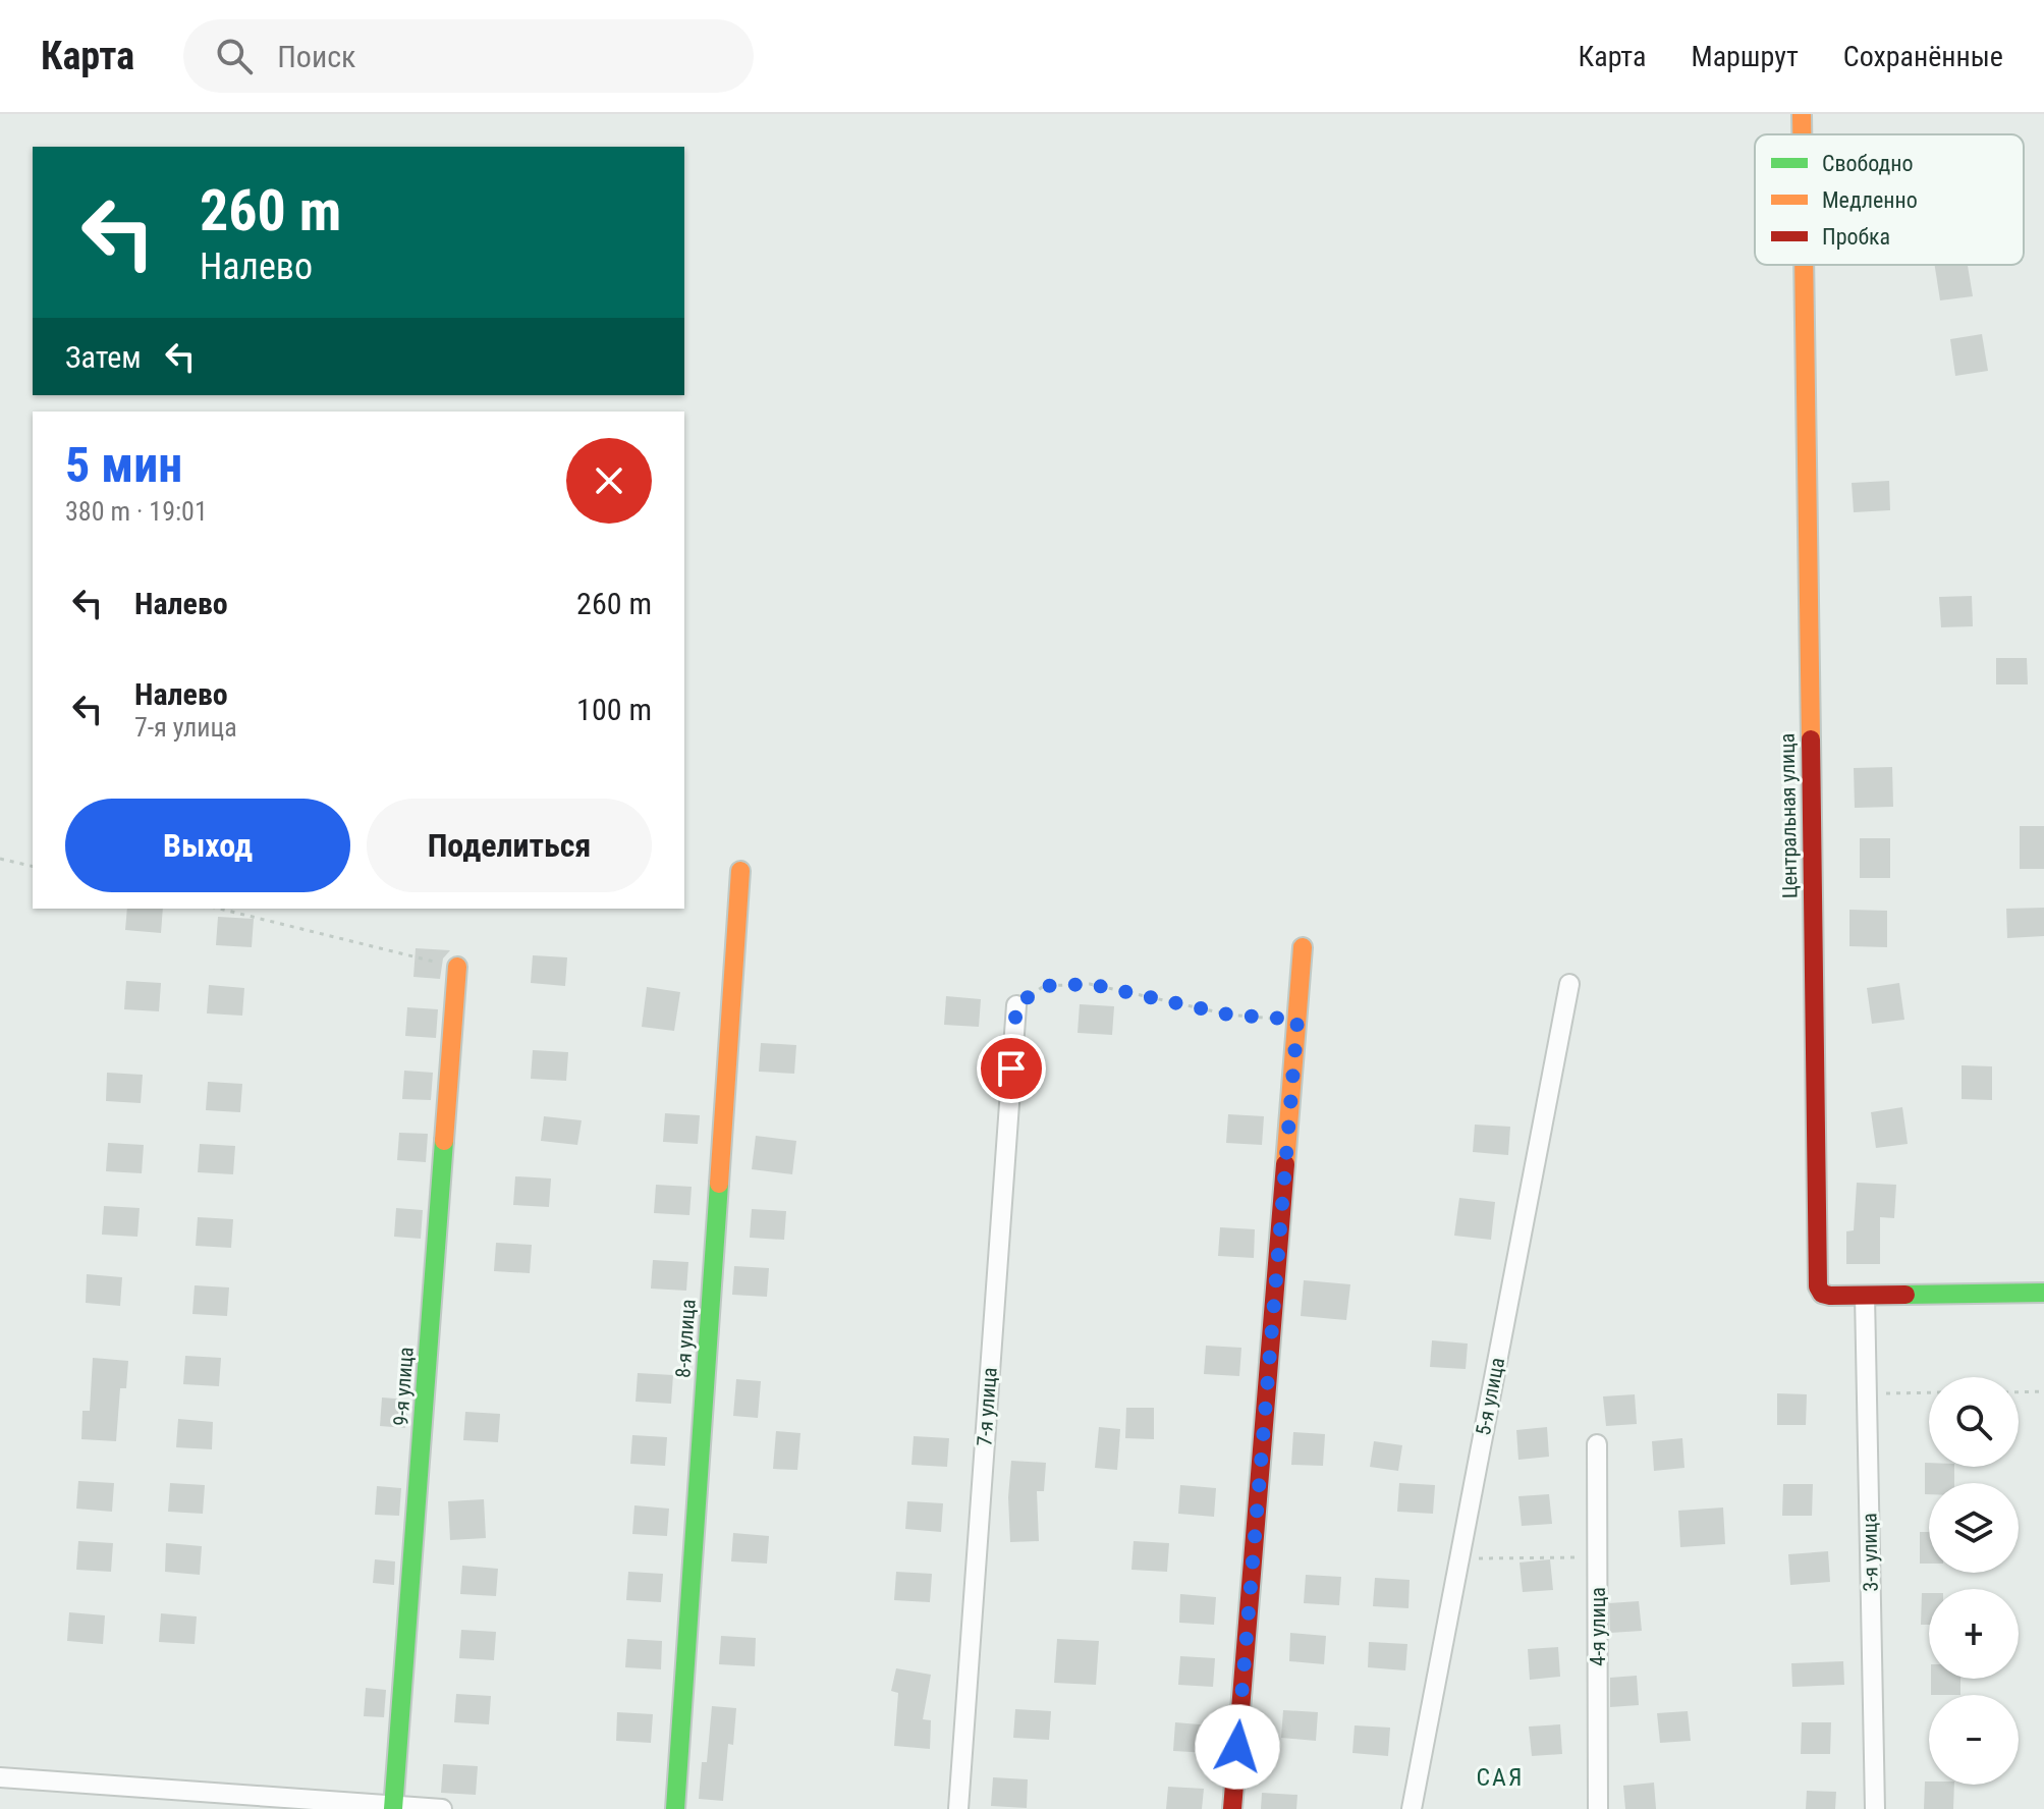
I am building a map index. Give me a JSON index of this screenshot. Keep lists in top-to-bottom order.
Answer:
{
  "streets": {
    "street": [
      "Центральная улица",
      "8-я улица",
      "9-я улица",
      "5-я улица",
      "7-я улица",
      "3-я улица",
      "4-я улица"
    ]
  },
  "crossings": [
    ["Центральная улица", "3-я улица"]
  ],
  "districts": ["САЯ"],
  "legend": ["Свободно", "Медленно", "Пробка"],
  "page": {
    "header": "Карта",
    "search": "Поиск",
    "nav": ["Карта", "Маршрут", "Сохранённые"],
    "turn": ["260 m", "Налево"],
    "then": "Затем",
    "heading": ["5 мин", "380 m · 19:01"],
    "list": [
      {
        "name": "Налево",
        "value": "260 m"
      },
      {
        "name": "Налево",
        "note": "7-я улица",
        "value": "100 m"
      }
    ],
    "buttons": ["Выход", "Поделиться"],
    "map_buttons": ["+", "−"]
  }
}
